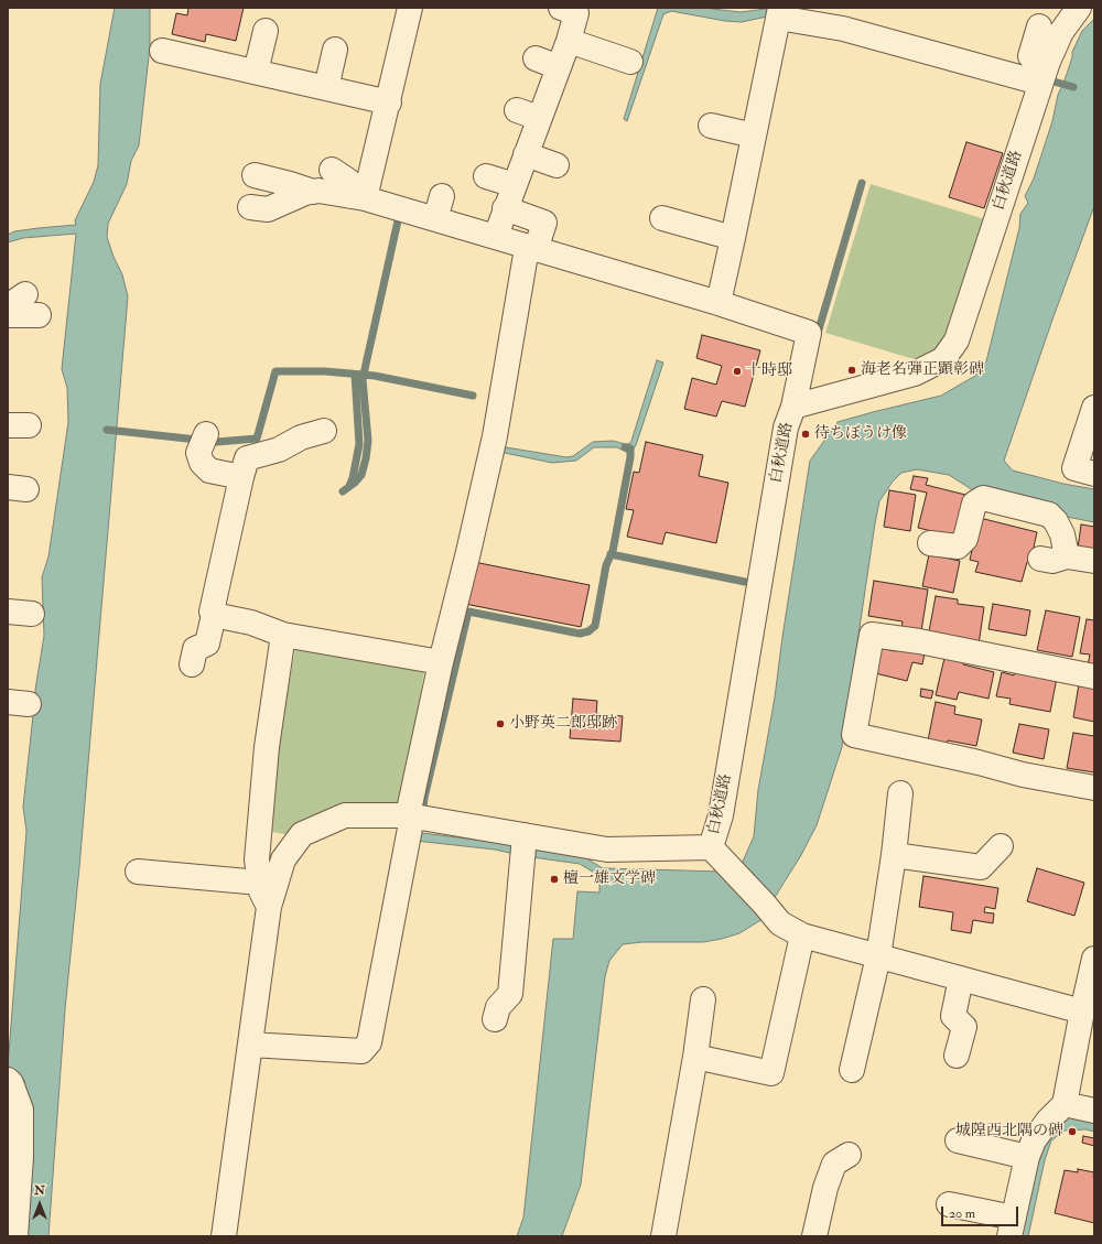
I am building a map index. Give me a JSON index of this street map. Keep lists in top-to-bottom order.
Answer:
{
  "streets": {
    "street": ["白秋道路"]
  },
  "places": [
    "海老名弾正顕彰碑",
    "十時邸",
    "待ちぼうけ像",
    "小野英二郎邸跡",
    "檀一雄文学碑",
    "城隍西北隅の碑"
  ],
  "scale_bar": "20 m",
  "north": "top"
}
